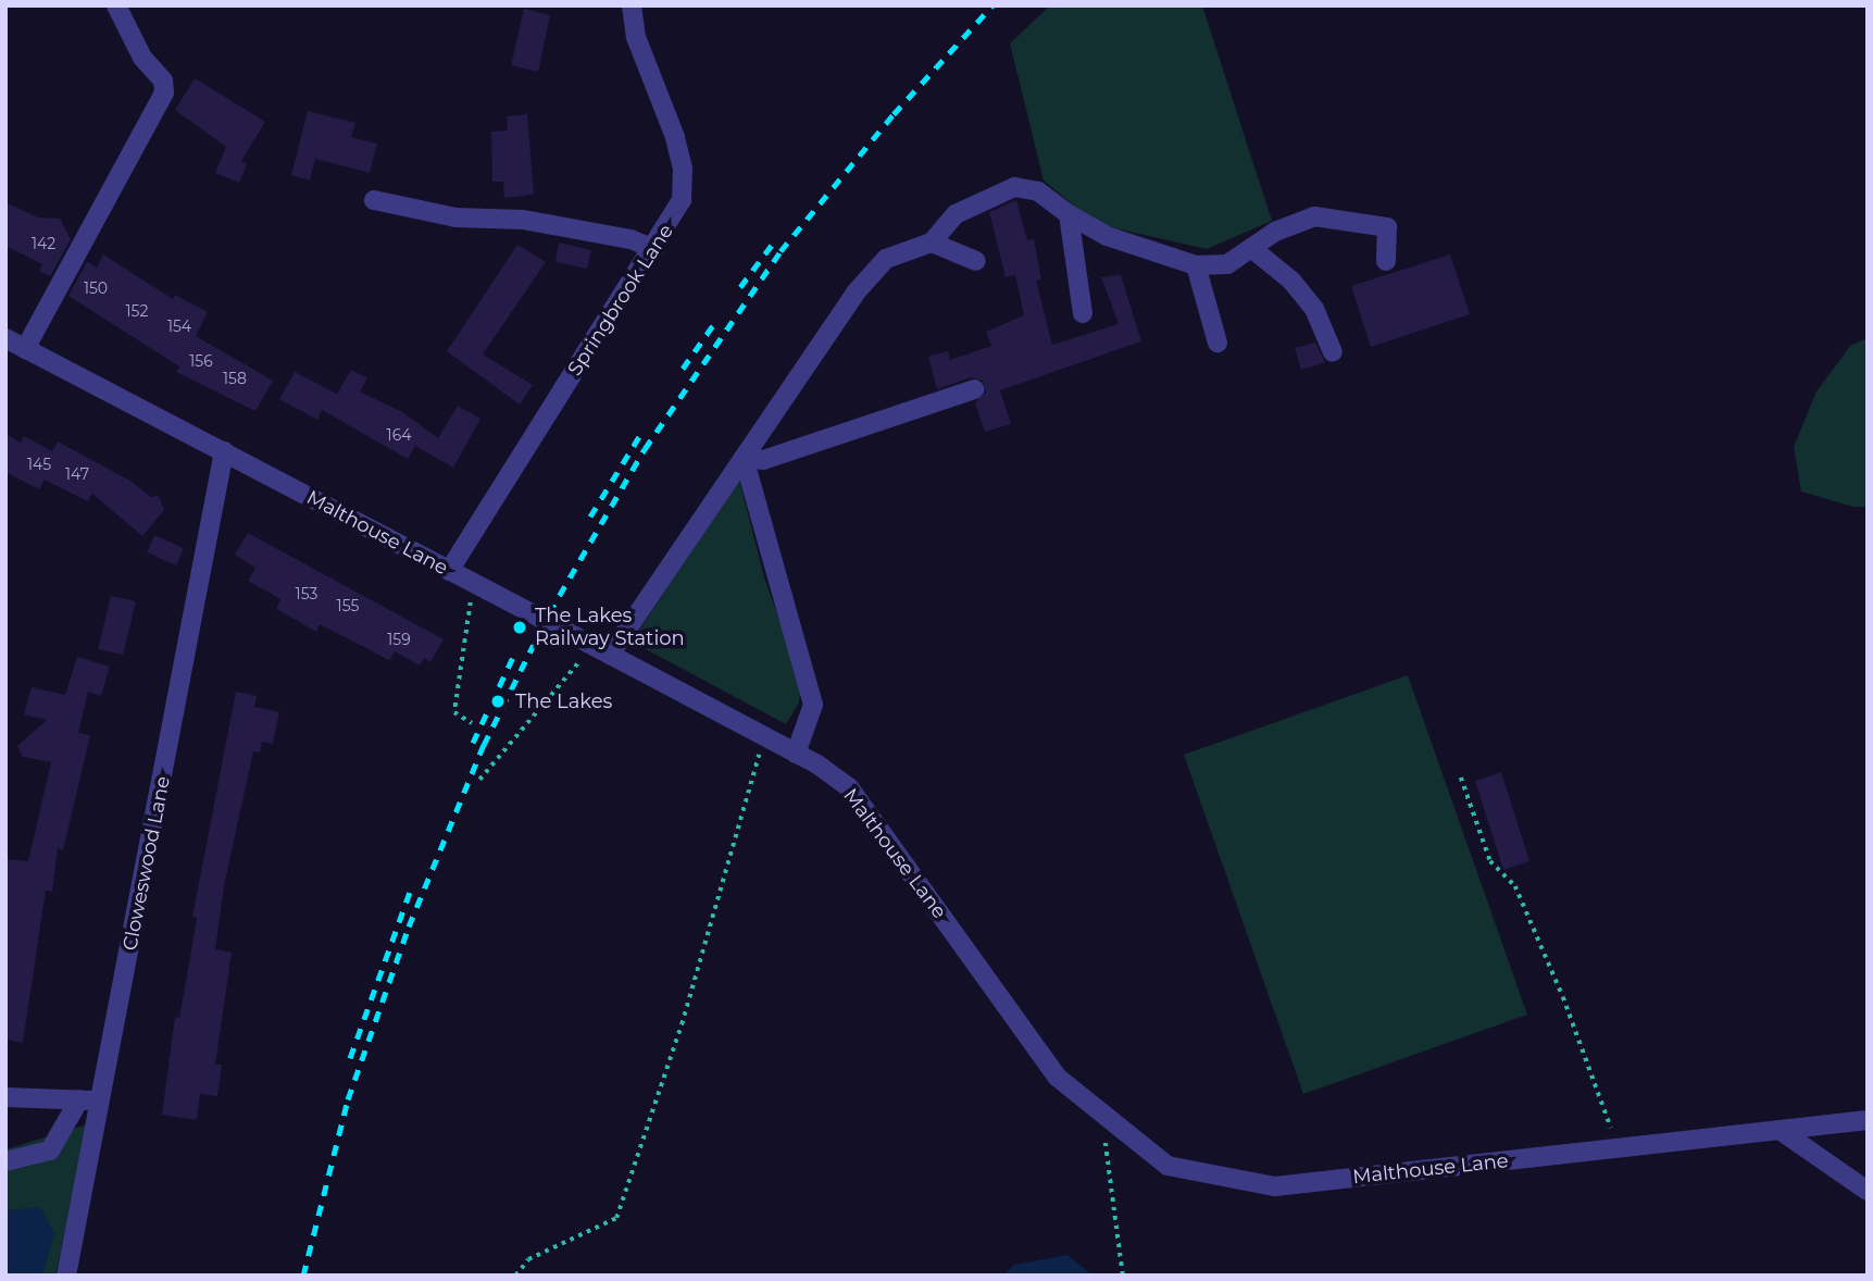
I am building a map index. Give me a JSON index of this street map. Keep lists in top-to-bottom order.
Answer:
{
  "streets": {
    "street": ["Springbrook Lane", "Malthouse Lane", "Cloweswood Lane"]
  },
  "crossings": [
    ["Springbrook Lane", "Malthouse Lane"],
    ["Malthouse Lane", "Cloweswood Lane"]
  ],
  "places": ["The Lakes Railway Station", "The Lakes"],
  "house_numbers": [
    "142",
    "150",
    "152",
    "154",
    "156",
    "158",
    "164",
    "145",
    "147",
    "153",
    "155",
    "159"
  ]
}
